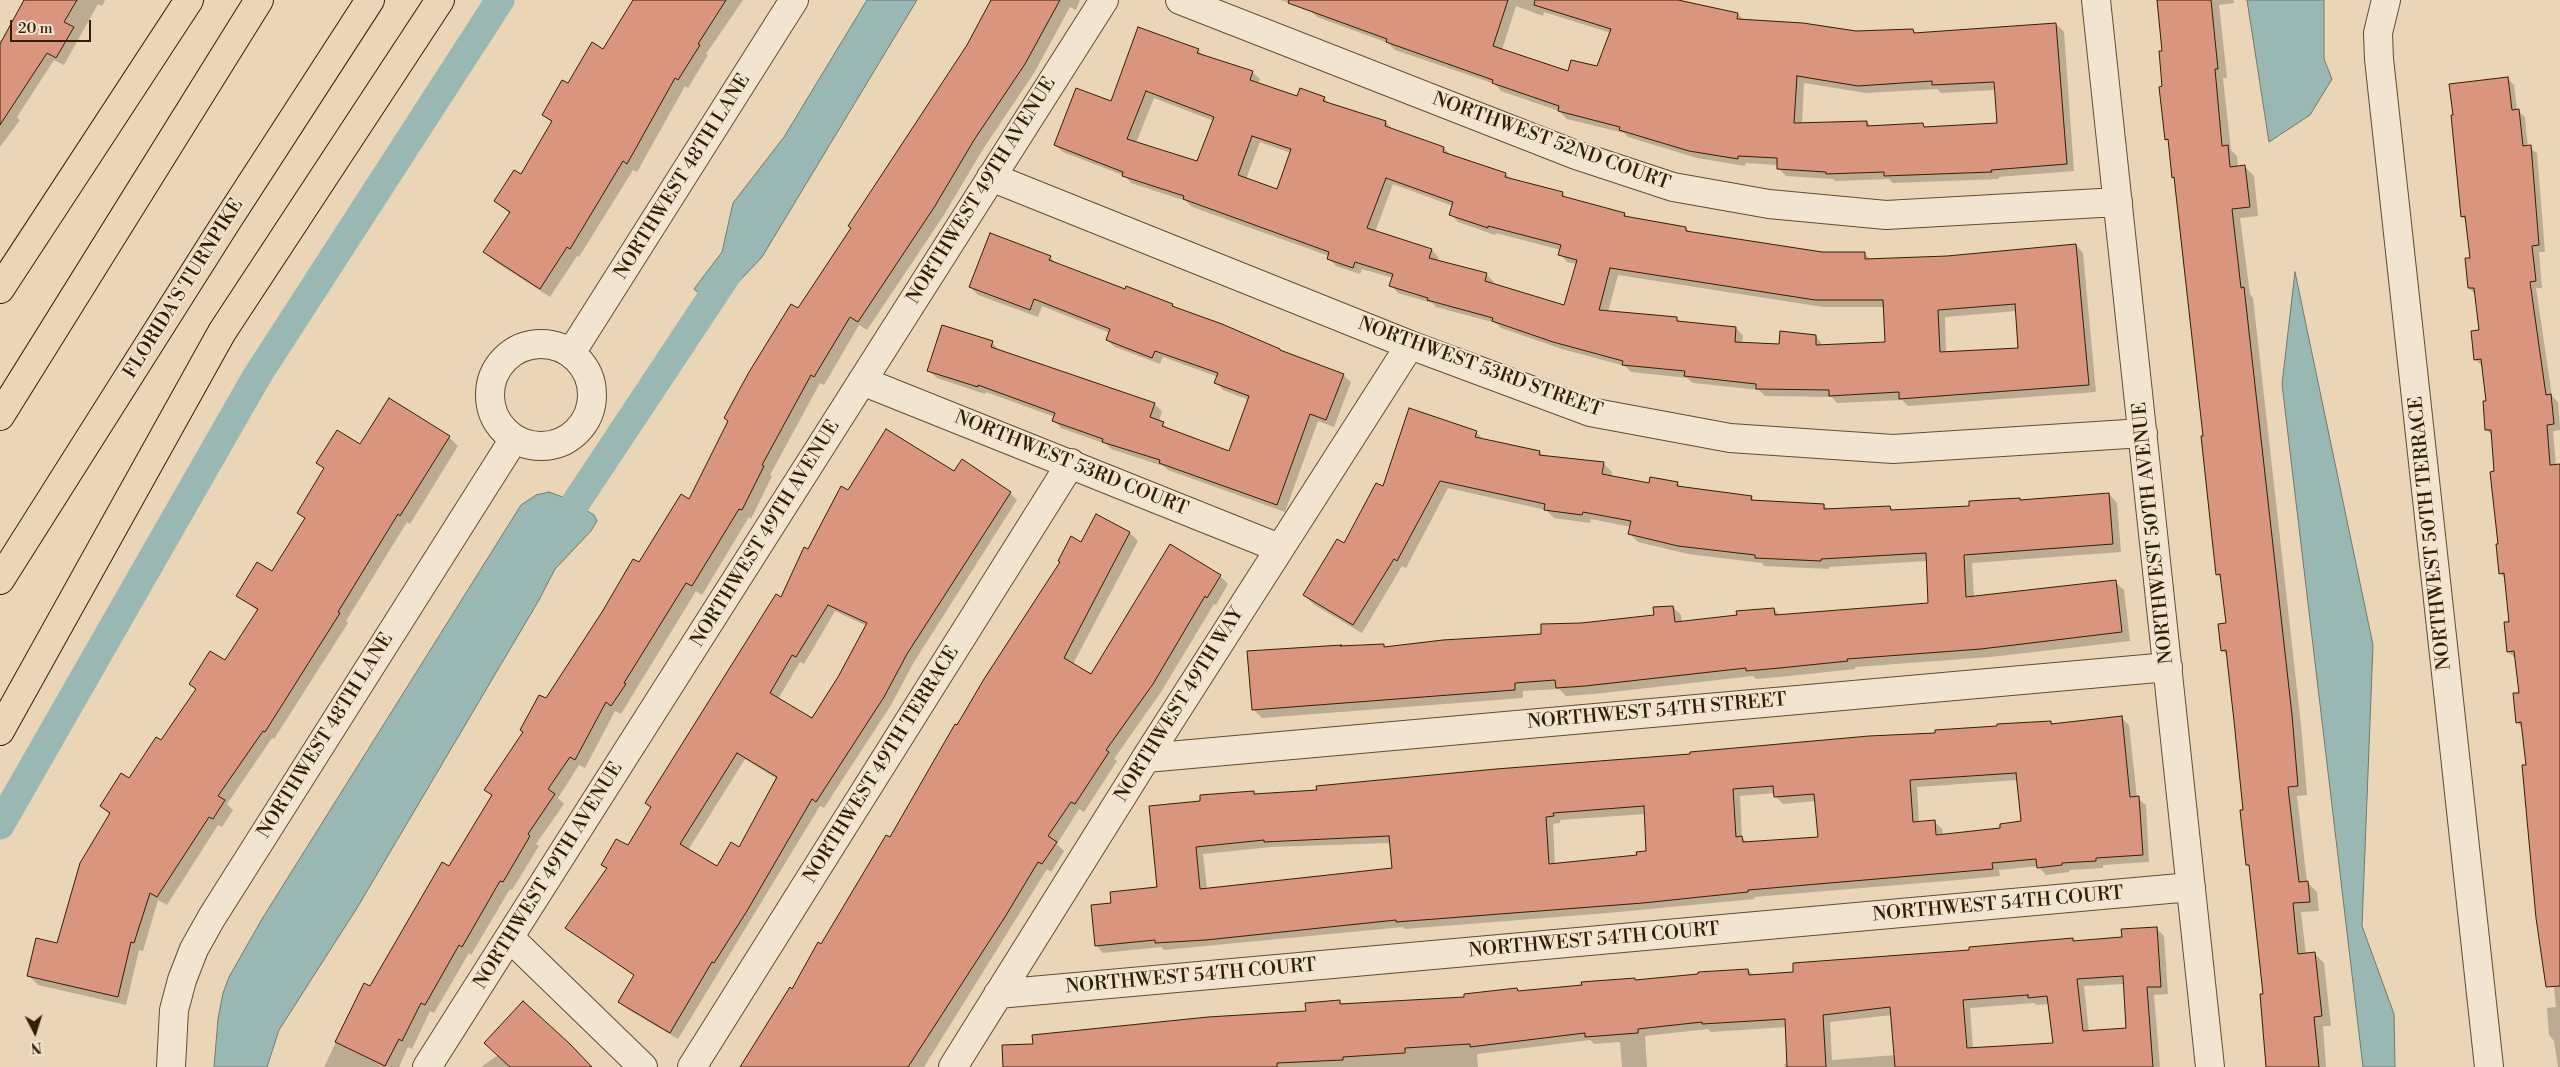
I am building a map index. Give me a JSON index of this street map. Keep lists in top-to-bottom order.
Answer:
{
  "streets": {
    "highway": ["FLORIDA'S TURNPIKE"],
    "street": [
      "NORTHWEST 52ND COURT",
      "NORTHWEST 48TH LANE",
      "NORTHWEST 49TH AVENUE",
      "NORTHWEST 53RD STREET",
      "NORTHWEST 53RD COURT",
      "NORTHWEST 50TH AVENUE",
      "NORTHWEST 50TH TERRACE",
      "NORTHWEST 49TH WAY",
      "NORTHWEST 54TH STREET",
      "NORTHWEST 49TH TERRACE",
      "NORTHWEST 54TH COURT"
    ]
  },
  "crossings": [
    ["NORTHWEST 52ND COURT", "NORTHWEST 50TH AVENUE"],
    ["NORTHWEST 49TH AVENUE", "NORTHWEST 53RD STREET"],
    ["NORTHWEST 49TH AVENUE", "NORTHWEST 53RD COURT"],
    ["NORTHWEST 53RD STREET", "NORTHWEST 50TH AVENUE"],
    ["NORTHWEST 53RD STREET", "NORTHWEST 49TH WAY"],
    ["NORTHWEST 53RD COURT", "NORTHWEST 49TH WAY"],
    ["NORTHWEST 53RD COURT", "NORTHWEST 49TH TERRACE"],
    ["NORTHWEST 50TH AVENUE", "NORTHWEST 54TH STREET"],
    ["NORTHWEST 50TH AVENUE", "NORTHWEST 54TH COURT"],
    ["NORTHWEST 49TH WAY", "NORTHWEST 54TH STREET"],
    ["NORTHWEST 49TH WAY", "NORTHWEST 54TH COURT"]
  ],
  "scale_bar": "20 m",
  "north": "bottom"
}
